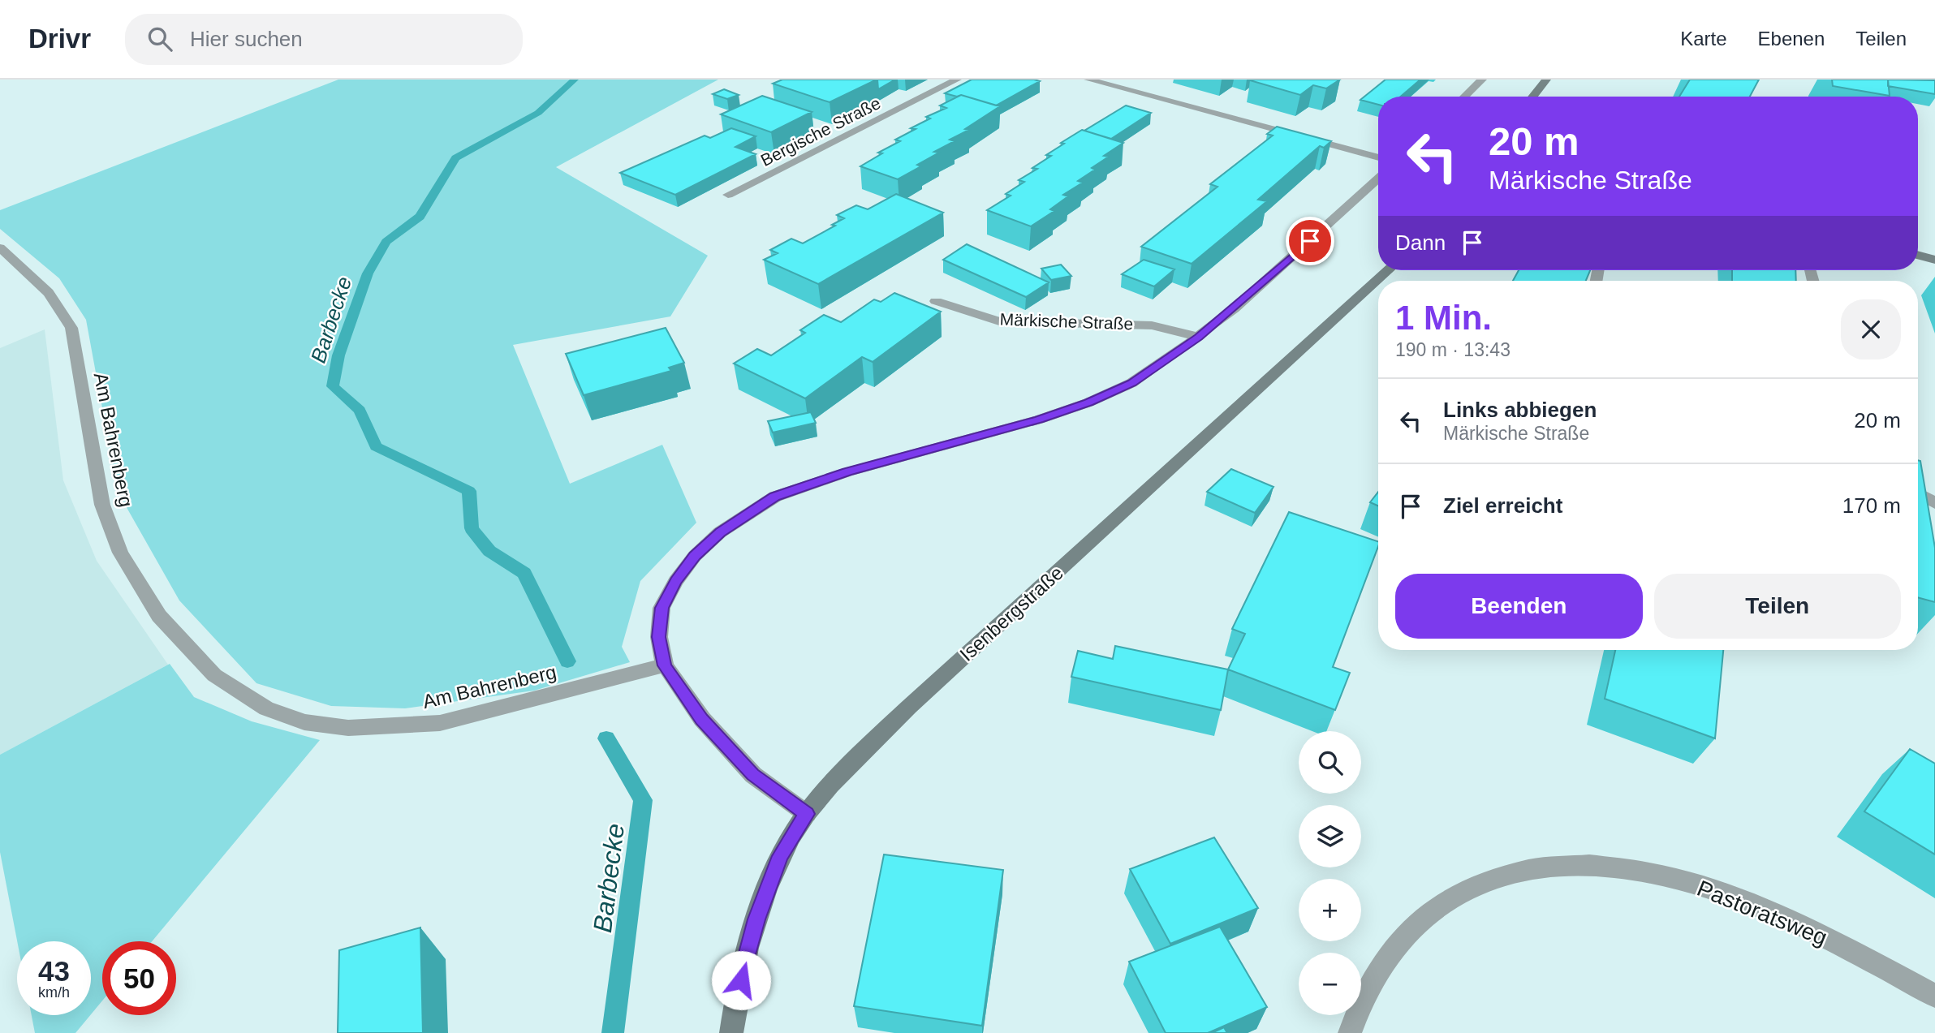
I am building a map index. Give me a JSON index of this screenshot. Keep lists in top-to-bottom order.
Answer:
{
  "streets": {
    "main road": ["Isenbergstraße"],
    "street": [
      "Bergische Straße",
      "Märkische Straße",
      "Am Bahrenberg",
      "Pastoratsweg"
    ]
  },
  "water": ["Barbecke"],
  "page": {
    "header": "Drivr",
    "search": "Hier suchen",
    "nav": ["Karte", "Ebenen", "Teilen"],
    "turn": ["20 m", "Märkische Straße"],
    "then": "Dann",
    "heading": ["1 Min.", "190 m · 13:43"],
    "list": [
      {
        "name": "Links abbiegen",
        "note": "Märkische Straße",
        "value": "20 m"
      },
      {
        "name": "Ziel erreicht",
        "value": "170 m"
      }
    ],
    "buttons": ["Beenden", "Teilen"],
    "map_buttons": ["+", "−"],
    "speed": "43 km/h",
    "limit": "50"
  }
}
